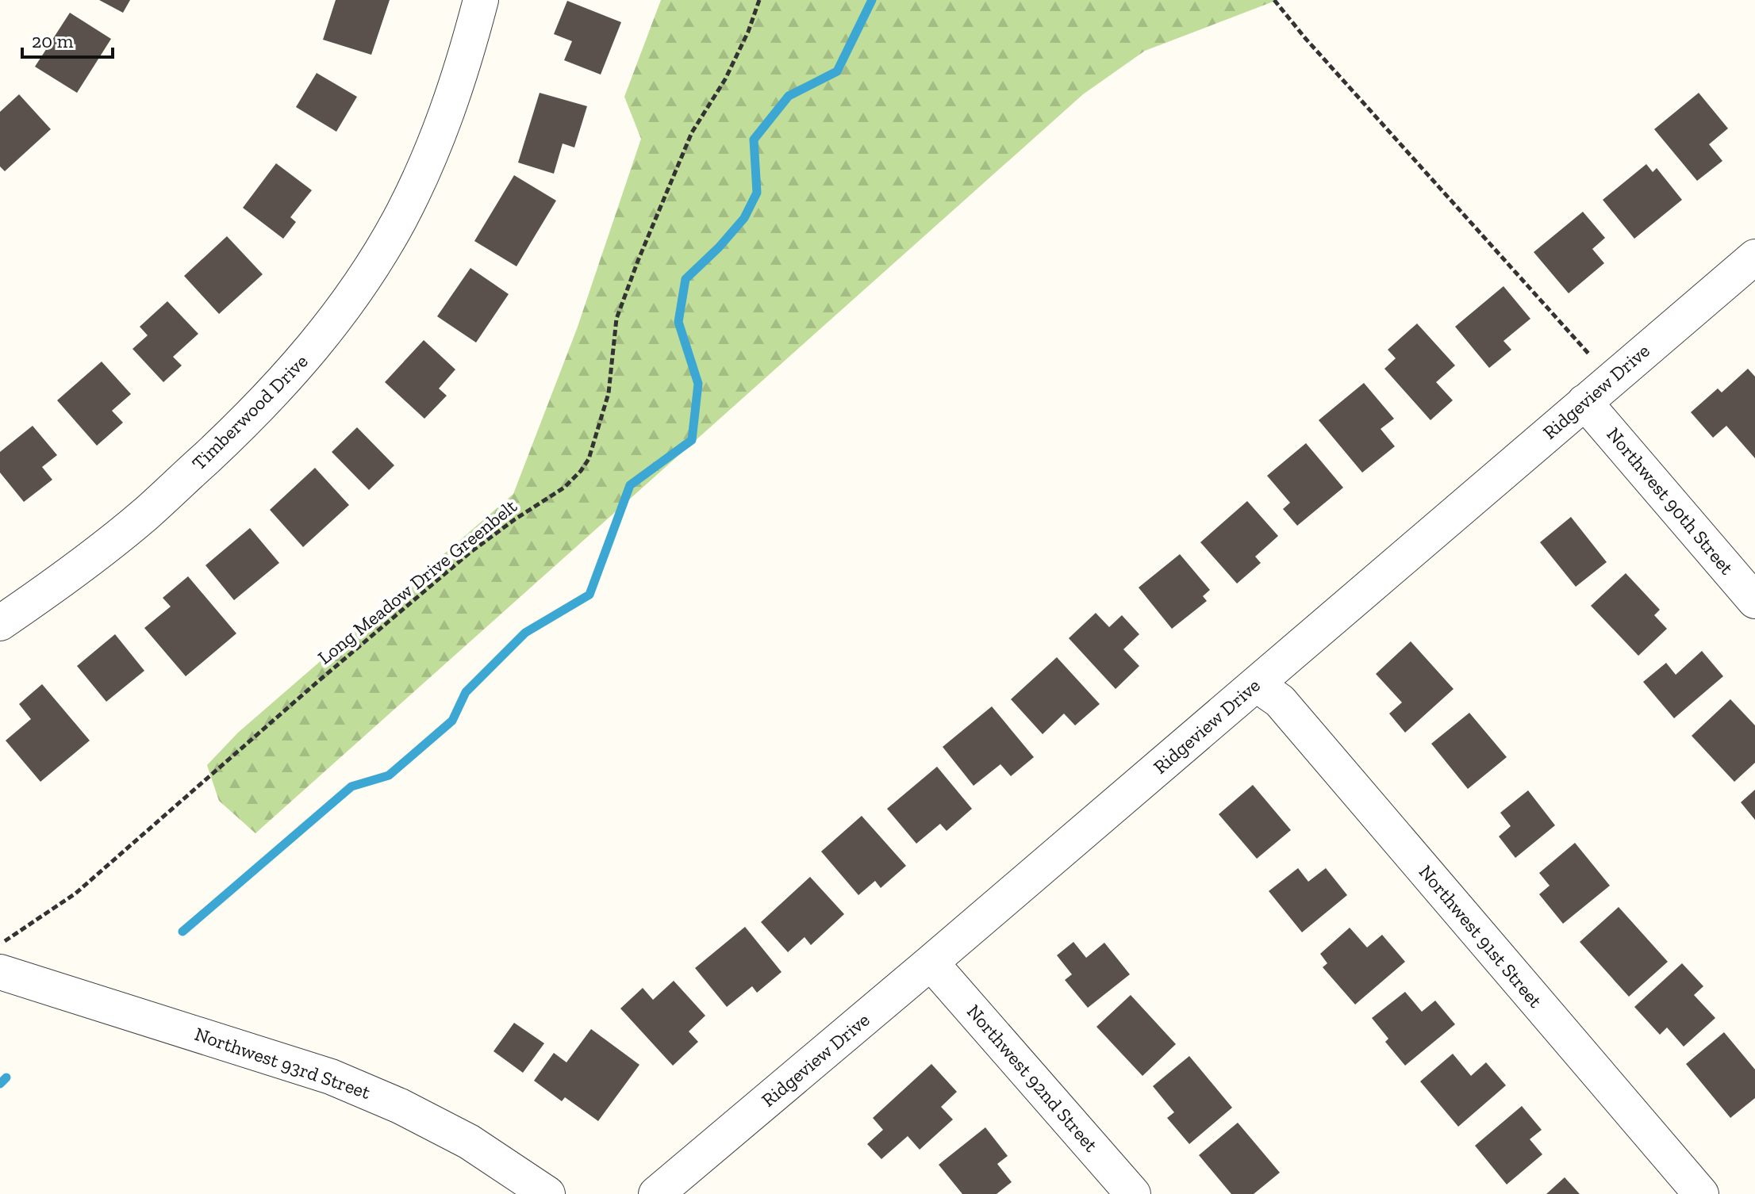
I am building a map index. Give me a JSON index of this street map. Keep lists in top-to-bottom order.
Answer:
{
  "streets": {
    "street": [
      "Ridgeview Drive",
      "Timberwood Drive",
      "Northwest 90th Street",
      "Northwest 91st Street",
      "Northwest 93rd Street",
      "Northwest 92nd Street"
    ],
    "path": ["Long Meadow Drive Greenbelt"]
  },
  "crossings": [
    ["Ridgeview Drive", "Northwest 90th Street"],
    ["Ridgeview Drive", "Northwest 91st Street"],
    ["Ridgeview Drive", "Northwest 92nd Street"]
  ],
  "scale_bar": "20 m"
}
